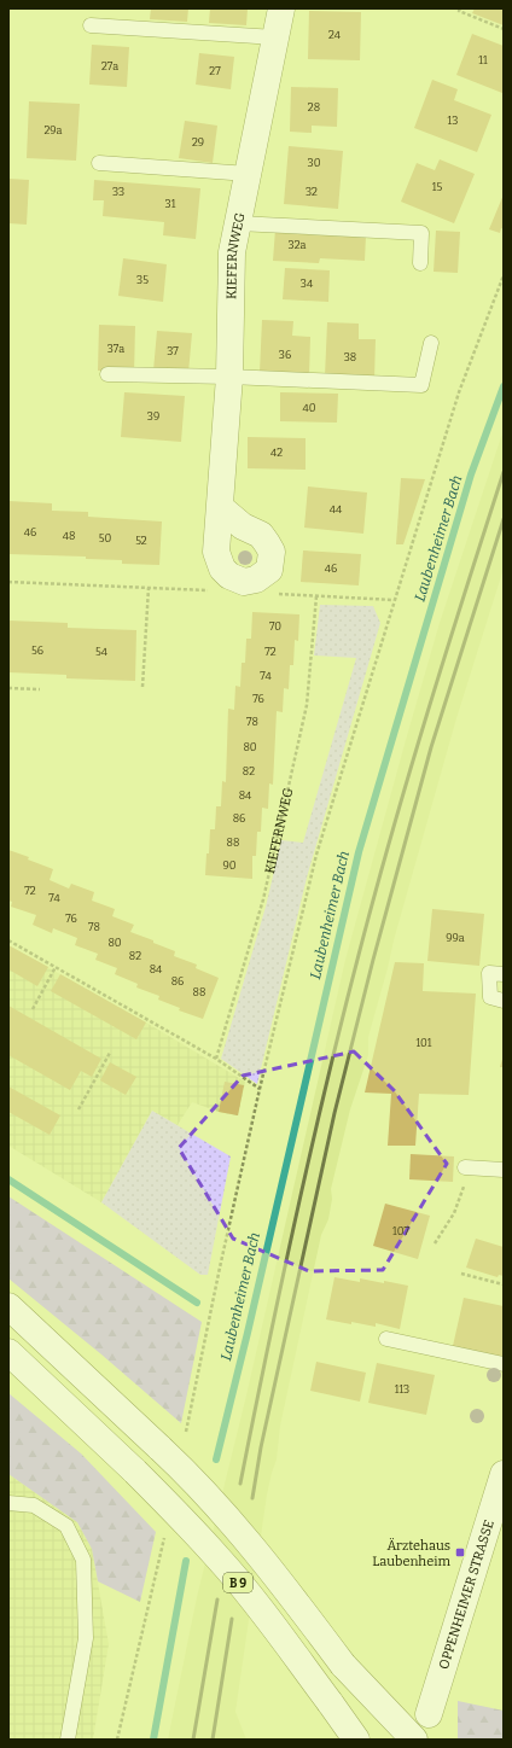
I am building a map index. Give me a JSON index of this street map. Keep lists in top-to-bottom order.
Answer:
{
  "streets": {
    "main road": ["KIEFERNWEG", "B 9", "OPPENHEIMER STRASSE"]
  },
  "water": ["Laubenheimer Bach"],
  "places": {
    "transit": ["Ärztehaus Laubenheim"]
  },
  "house_numbers": [
    "24",
    "11",
    "27a",
    "27",
    "28",
    "13",
    "29a",
    "29",
    "30",
    "15",
    "33",
    "32",
    "31",
    "32a",
    "35",
    "34",
    "37a",
    "37",
    "36",
    "38",
    "40",
    "39",
    "42",
    "44",
    "46",
    "48",
    "50",
    "52",
    "46",
    "70",
    "56",
    "54",
    "72",
    "74",
    "76",
    "78",
    "80",
    "82",
    "84",
    "86",
    "88",
    "90",
    "72",
    "74",
    "76",
    "78",
    "99a",
    "80",
    "82",
    "84",
    "86",
    "88",
    "101",
    "107",
    "113"
  ]
}
